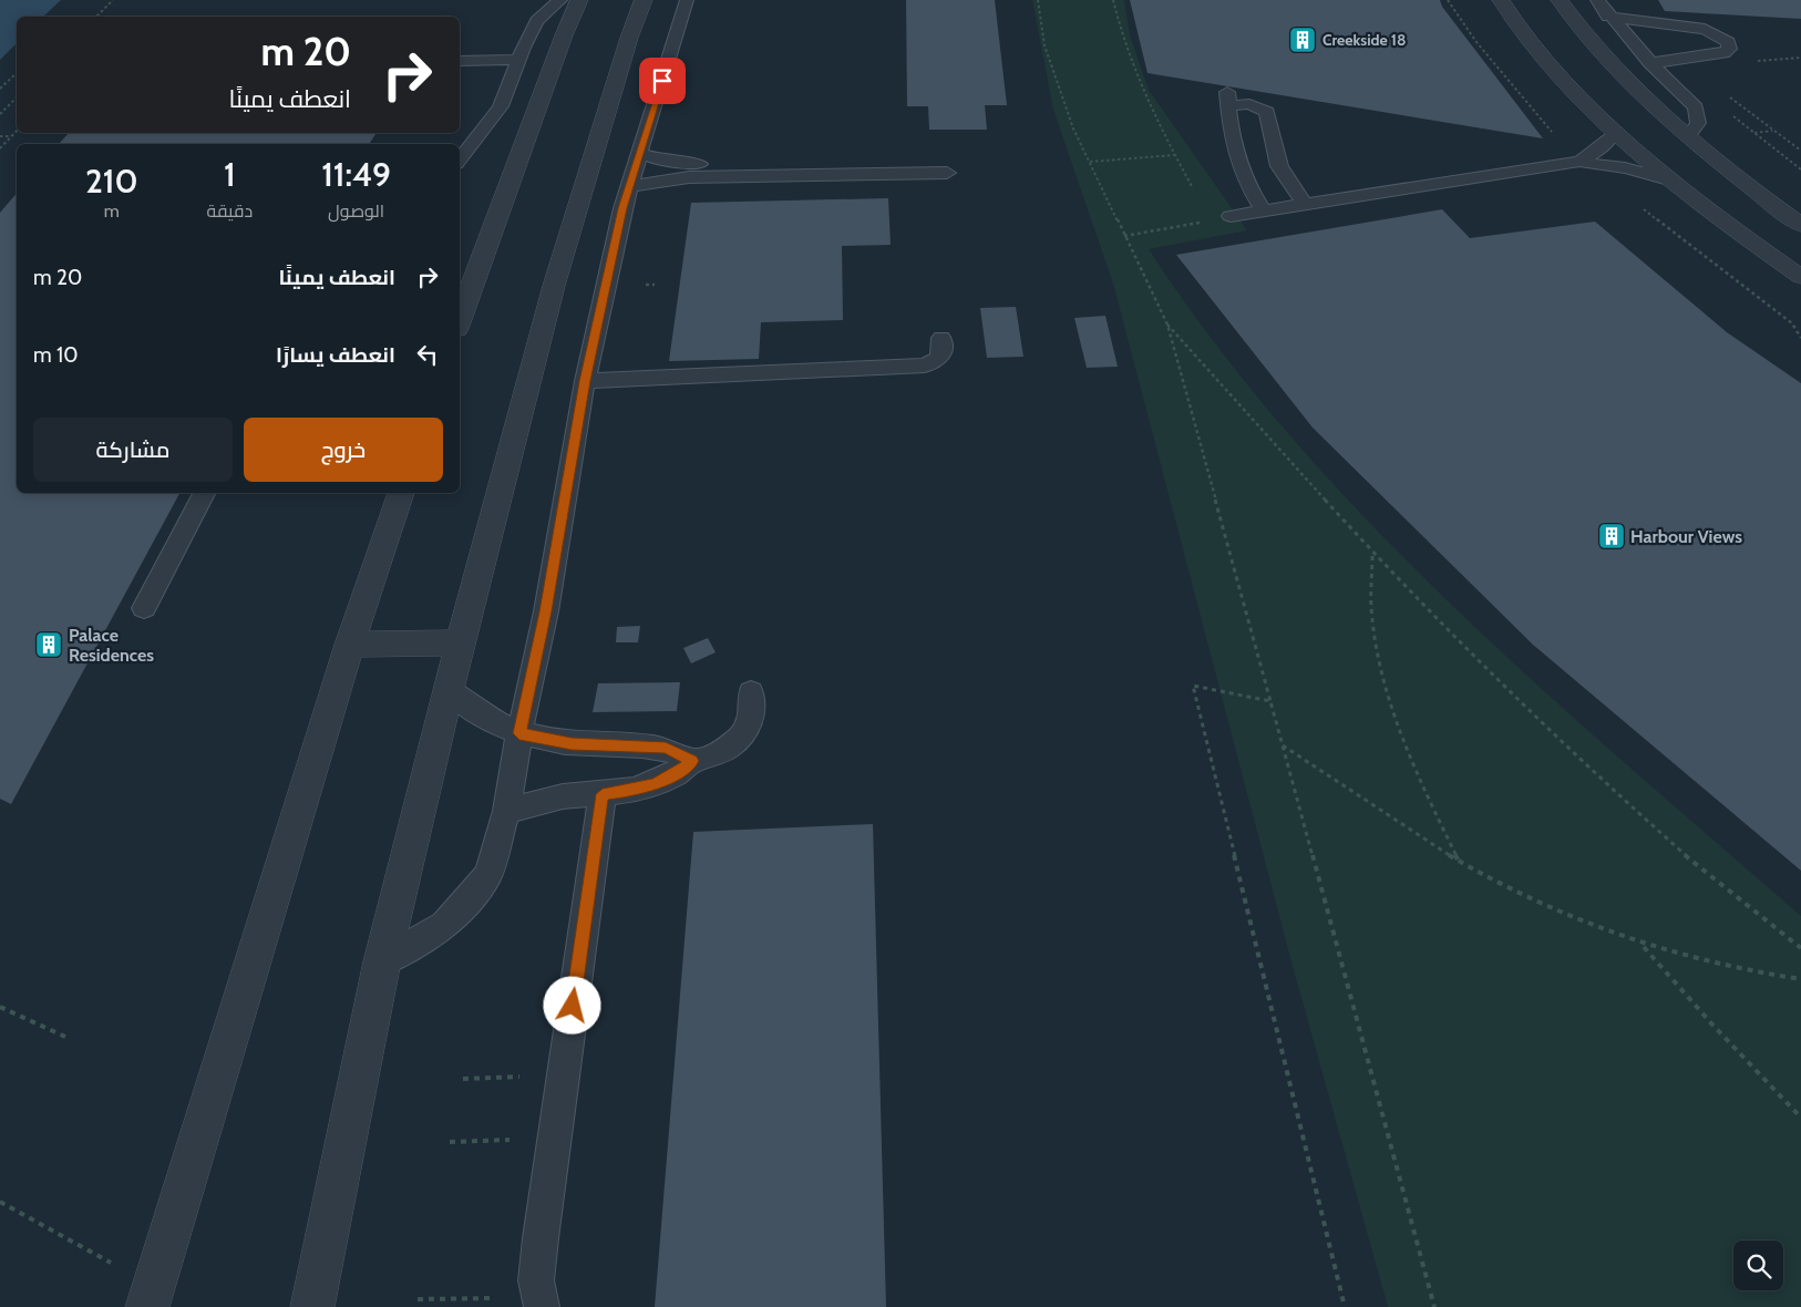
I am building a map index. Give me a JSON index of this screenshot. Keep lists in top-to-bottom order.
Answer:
{
  "places": {
    "building": ["Creekside 18", "Harbour Views", "Palace Residences"]
  },
  "page": {
    "turn": ["20 m", "انعطف يمينًا"],
    "eta": [
      "11:49",
      "الوصول",
      "1",
      "دقيقة",
      "210",
      "m"
    ],
    "list": [
      {
        "name": "انعطف يمينًا",
        "value": "20 m"
      },
      {
        "name": "انعطف يسارًا",
        "value": "10 m"
      }
    ],
    "buttons": ["خروج", "مشاركة"]
  }
}
